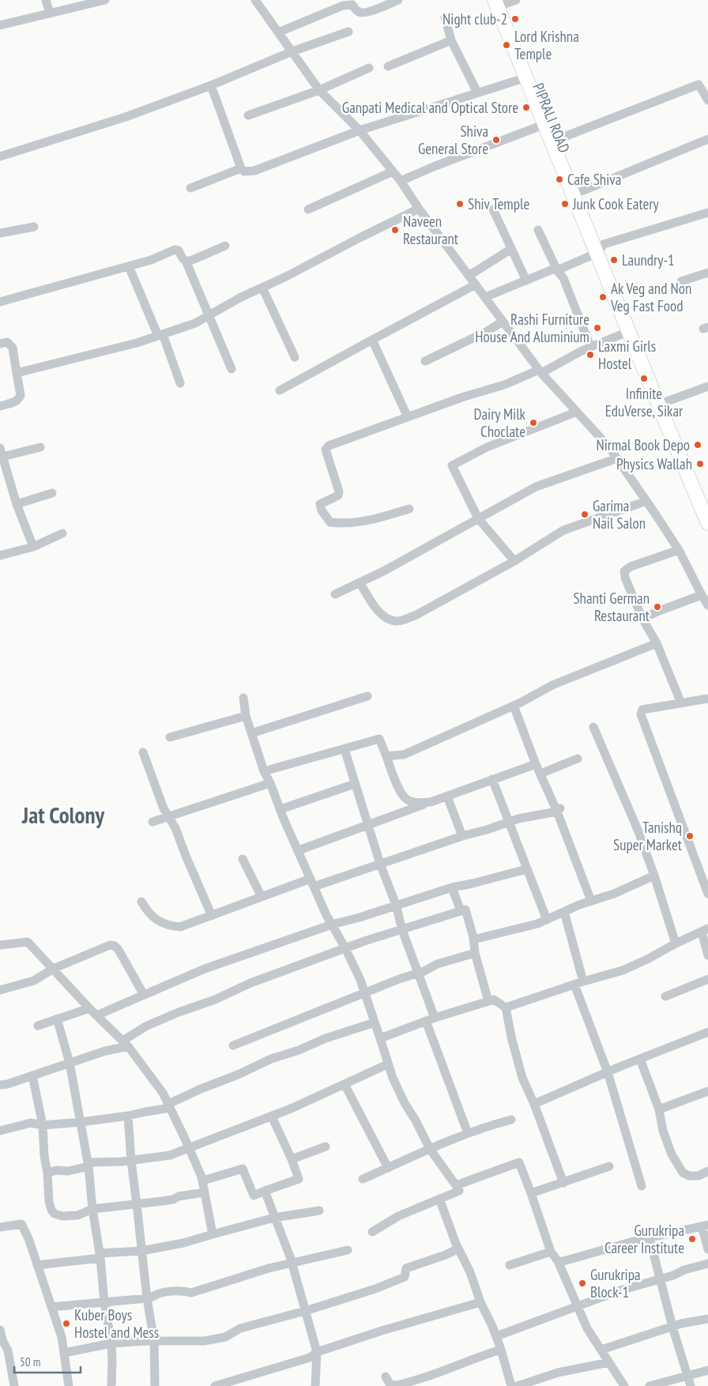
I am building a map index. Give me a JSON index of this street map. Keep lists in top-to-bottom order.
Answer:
{
  "streets": {
    "main road": ["PIPRALI ROAD"]
  },
  "districts": ["Jat Colony"],
  "places": [
    "Night club-2",
    "Lord Krishna Temple",
    "Ganpati Medical and Optical Store",
    "Shiva General Store",
    "Cafe Shiva",
    "Shiv Temple",
    "Junk Cook Eatery",
    "Naveen Restaurant",
    "Laundry-1",
    "Ak Veg and Non Veg Fast Food",
    "Rashi Furniture House And Aluminium",
    "Laxmi Girls Hostel",
    "Infinite EduVerse, Sikar",
    "Dairy Milk Choclate",
    "Nirmal Book Depo",
    "Physics Wallah",
    "Garima Nail Salon",
    "Shanti German Restaurant",
    "Tanishq Super Market",
    "Gurukripa Career Institute",
    "Gurukripa Block-1",
    "Kuber Boys Hostel and Mess"
  ],
  "scale_bar": "50 m"
}
